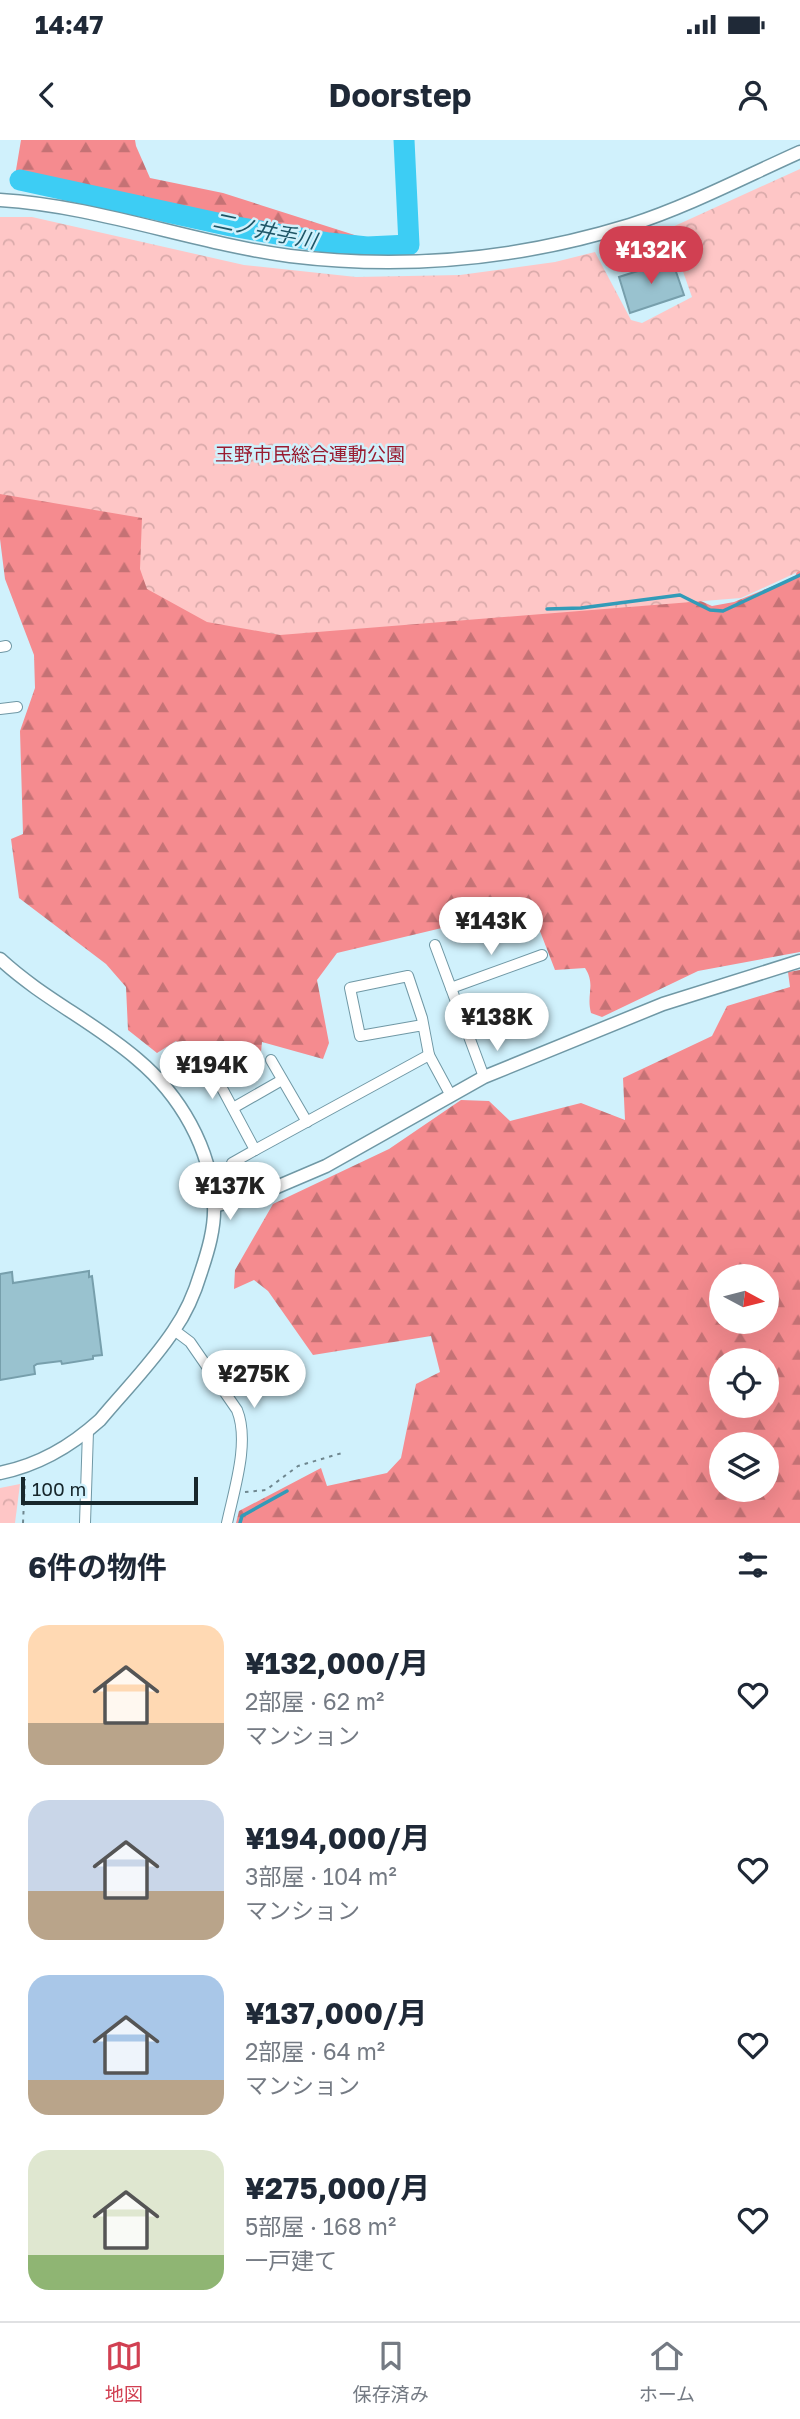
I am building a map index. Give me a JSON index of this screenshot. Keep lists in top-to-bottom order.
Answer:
{
  "water": ["二ノ井手川"],
  "parks": ["玉野市民総合運動公園"],
  "scale_bar": "100 m",
  "north": "right",
  "page": {
    "status": "14:47",
    "header": "Doorstep",
    "price": [
      "¥132K",
      "¥143K",
      "¥138K",
      "¥194K",
      "¥137K",
      "¥275K"
    ],
    "scale": "100 m",
    "heading": "6件の物件",
    "list": [
      {
        "name": "¥132,000/月",
        "note": "2部屋 · 62 m² · マンション"
      },
      {
        "name": "¥194,000/月",
        "note": "3部屋 · 104 m² · マンション"
      },
      {
        "name": "¥137,000/月",
        "note": "2部屋 · 64 m² · マンション"
      },
      {
        "name": "¥275,000/月",
        "note": "5部屋 · 168 m² · 一戸建て"
      }
    ],
    "tabs": ["地図", "保存済み", "ホーム"]
  }
}
